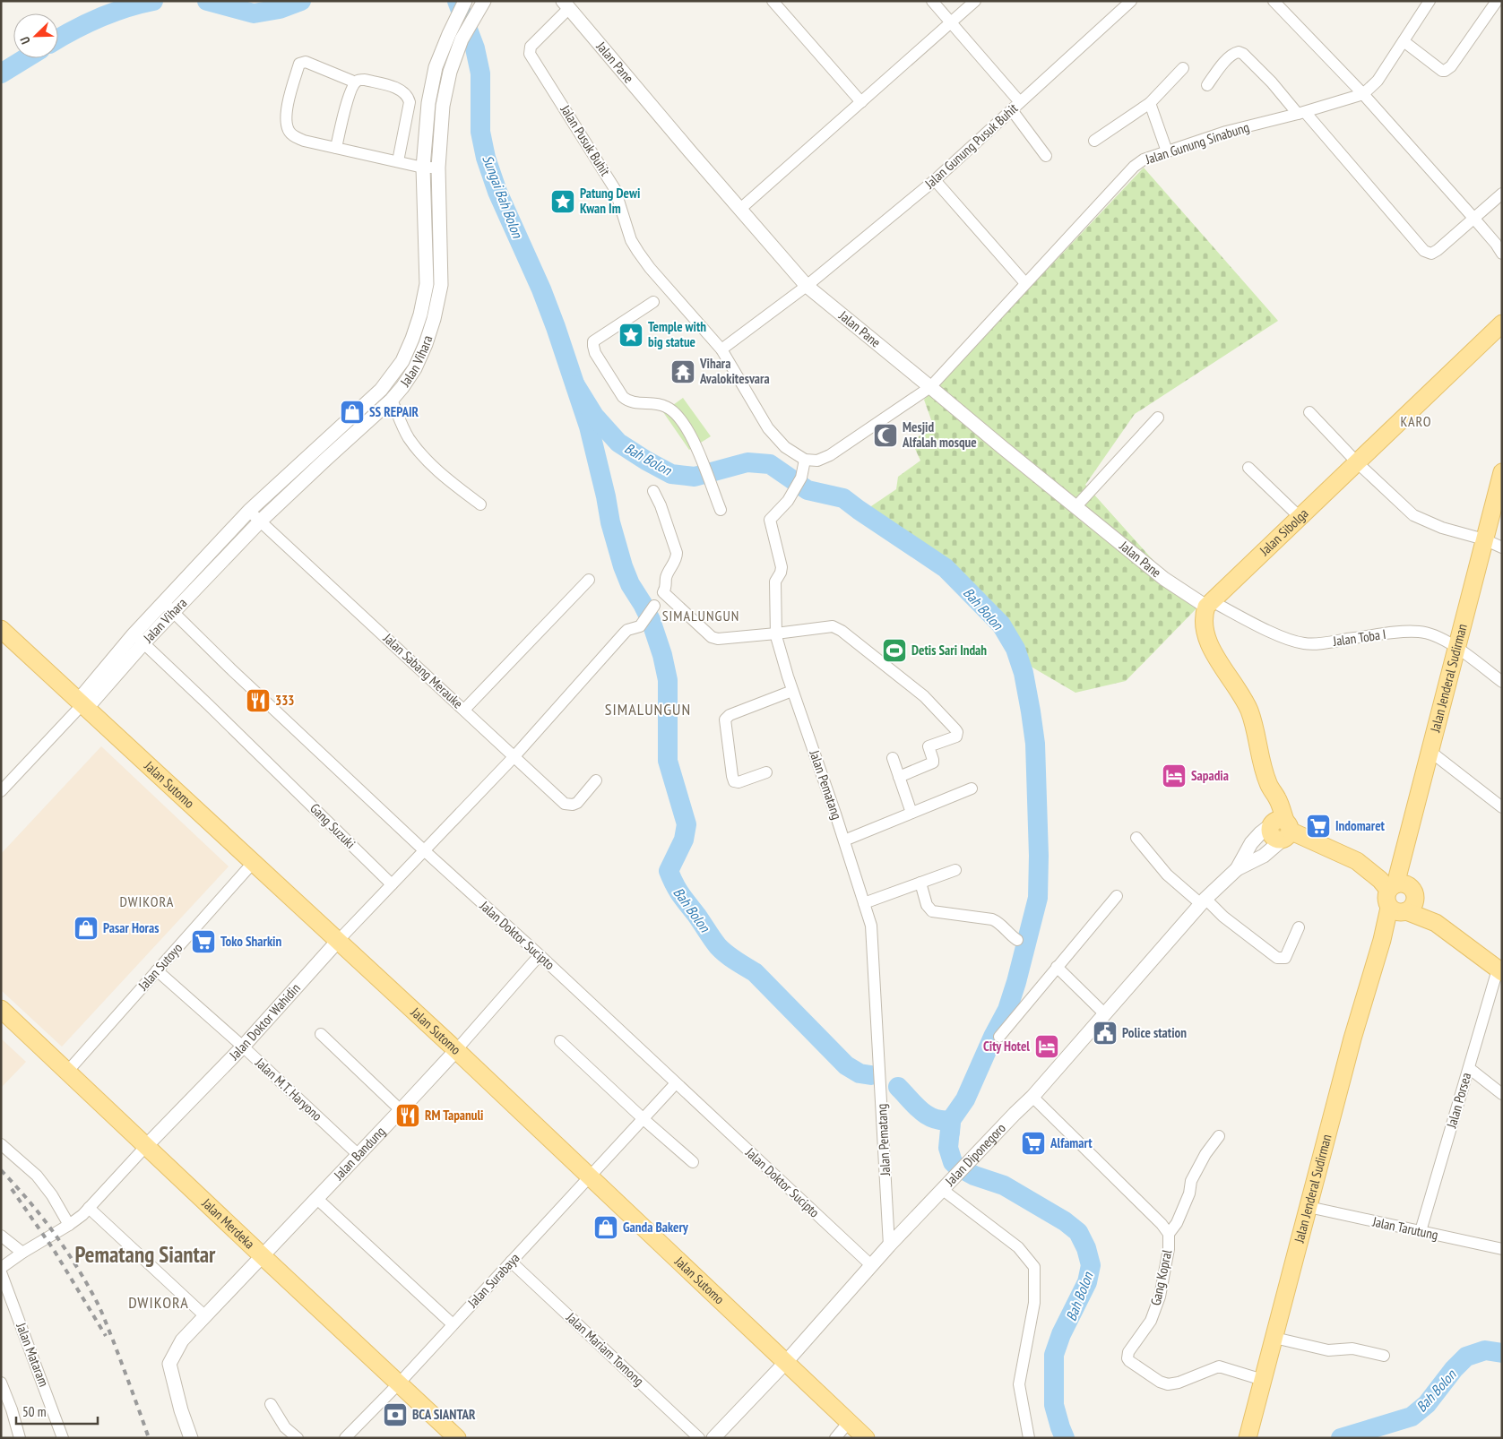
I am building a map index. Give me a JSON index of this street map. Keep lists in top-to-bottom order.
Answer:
{
  "streets": {
    "main road": [
      "Jalan Sibolga",
      "Jalan Jenderal Sudirman",
      "Jalan Sutomo",
      "Jalan Merdeka"
    ],
    "street": [
      "Jalan Pane",
      "Jalan Pusuk Buhit",
      "Jalan Gunung Sinabung",
      "Jalan Gunung Pusuk Buhit",
      "Jalan Vihara",
      "Jalan Toba I",
      "Jalan Sabang Merauke",
      "Jalan Pematang",
      "Gang Suzuki",
      "Jalan Doktor Sucipto",
      "Jalan Sutoyo",
      "Jalan Doktor Wahidin",
      "Jalan M.T. Haryono",
      "Jalan Porsea",
      "Jalan Bandung",
      "Jalan Diponegoro",
      "Jalan Tarutung",
      "Gang Kopral",
      "Jalan Surabaya",
      "Jalan Mariam Tomong",
      "Jalan Mataram"
    ]
  },
  "crossings": [
    ["Jalan Pane", "Jalan Pusuk Buhit"],
    ["Jalan Pane", "Jalan Gunung Sinabung"],
    ["Jalan Pane", "Jalan Gunung Pusuk Buhit"],
    ["Jalan Pane", "Jalan Sibolga"],
    ["Jalan Pane", "Jalan Toba I"],
    ["Jalan Pusuk Buhit", "Jalan Gunung Pusuk Buhit"],
    ["Jalan Pusuk Buhit", "Jalan Pematang"],
    ["Jalan Vihara", "Jalan Sabang Merauke"],
    ["Jalan Vihara", "Jalan Sutomo"],
    ["Jalan Vihara", "Gang Suzuki"],
    ["Jalan Vihara", "Jalan Doktor Sucipto"],
    ["Jalan Sibolga", "Jalan Toba I"],
    ["Jalan Toba I", "Jalan Jenderal Sudirman"],
    ["Jalan Sabang Merauke", "Jalan Doktor Wahidin"],
    ["Jalan Jenderal Sudirman", "Jalan Tarutung"],
    ["Jalan Jenderal Sudirman", "Gang Kopral"],
    ["Jalan Sutomo", "Jalan Sutoyo"],
    ["Jalan Sutomo", "Jalan Doktor Wahidin"],
    ["Jalan Sutomo", "Jalan Bandung"],
    ["Jalan Sutomo", "Jalan Diponegoro"],
    ["Jalan Sutomo", "Jalan Surabaya"],
    ["Jalan Pematang", "Jalan Diponegoro"],
    ["Gang Suzuki", "Jalan Doktor Wahidin"],
    ["Jalan Doktor Sucipto", "Jalan Doktor Wahidin"],
    ["Jalan Doktor Sucipto", "Jalan Diponegoro"],
    ["Jalan Doktor Sucipto", "Jalan Surabaya"],
    ["Jalan Sutoyo", "Jalan M.T. Haryono"],
    ["Jalan Sutoyo", "Jalan Merdeka"],
    ["Jalan Doktor Wahidin", "Jalan M.T. Haryono"],
    ["Jalan Doktor Wahidin", "Jalan Merdeka"],
    ["Jalan M.T. Haryono", "Jalan Bandung"],
    ["Jalan Porsea", "Jalan Tarutung"],
    ["Jalan Bandung", "Jalan Merdeka"],
    ["Jalan Diponegoro", "Gang Kopral"],
    ["Jalan Merdeka", "Jalan Surabaya"],
    ["Jalan Surabaya", "Jalan Mariam Tomong"]
  ],
  "districts": [
    "KARO",
    "SIMALUNGUN",
    "SIMALUNGUN",
    "DWIKORA",
    "Pematang Siantar",
    "DWIKORA"
  ],
  "water": ["Sungai Bah Bolon", "Bah Bolon"],
  "places": {
    "place": ["Patung Dewi Kwan Im", "Temple with big statue"],
    "temple": ["Vihara Avalokitesvara"],
    "shop": ["SS REPAIR", "Pasar Horas", "Ganda Bakery"],
    "mosque": ["Mesjid Alfalah mosque"],
    "sports": ["Detis Sari Indah"],
    "restaurant": ["333", "RM Tapanuli"],
    "hotel": ["Sapadia", "City Hotel"],
    "supermarket": ["Indomaret", "Toko Sharkin", "Alfamart"],
    "public building": ["Police station"],
    "bank": ["BCA SIANTAR"]
  },
  "scale_bar": "50 m",
  "north": "bottom left"
}
